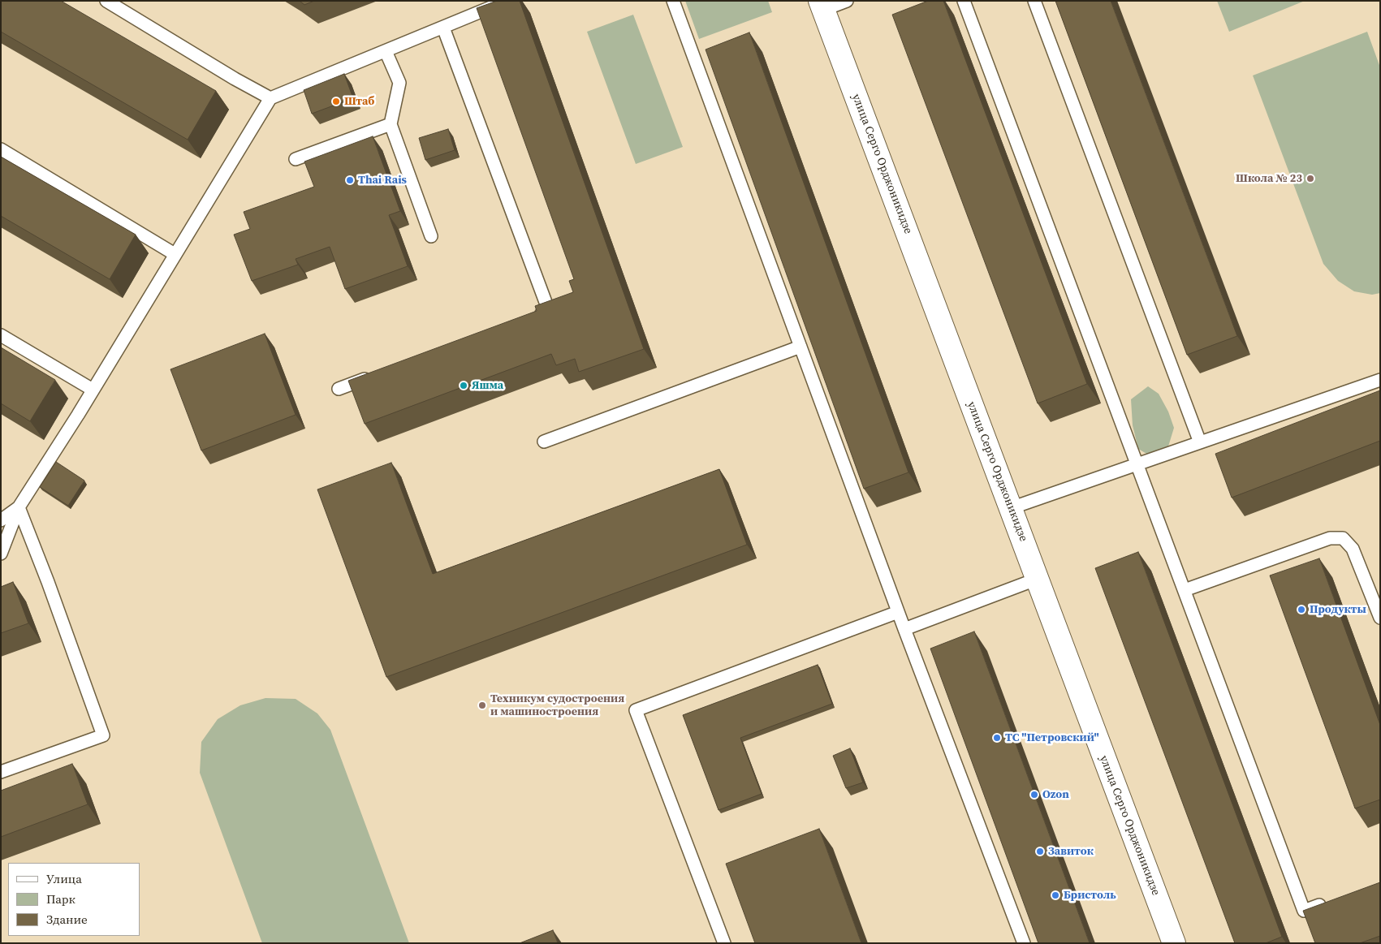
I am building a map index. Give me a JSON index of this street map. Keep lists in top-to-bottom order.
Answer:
{
  "streets": {
    "street": ["улица Серго Орджоникидзе"]
  },
  "places": [
    "Штаб",
    "Школа № 23",
    "Thai Rais",
    "Яшма",
    "Продукты",
    "Техникум судостроения и машиностроения",
    "ТС \"Петровский\"",
    "Ozon",
    "Завиток",
    "Бристоль"
  ],
  "legend": ["Улица", "Парк", "Здание"]
}
